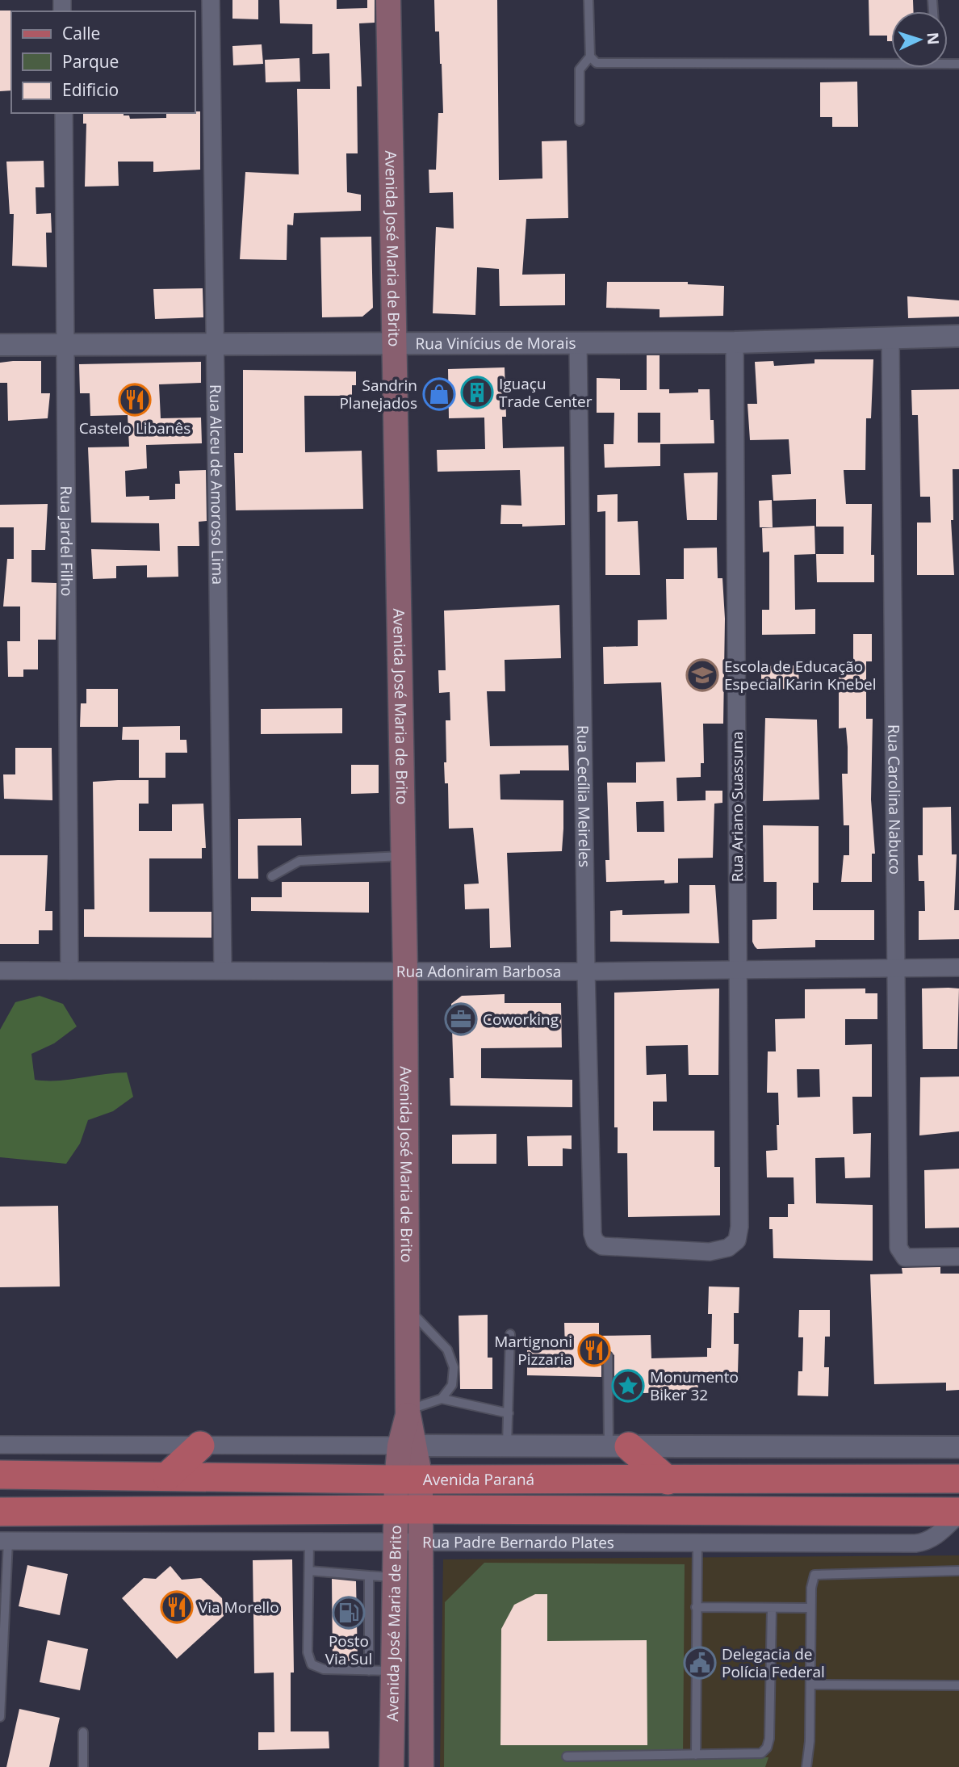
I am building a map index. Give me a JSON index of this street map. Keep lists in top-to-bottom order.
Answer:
{
  "streets": {
    "main road": ["Avenida José Maria de Brito", "Avenida Paraná"],
    "street": [
      "Rua Vinícius de Morais",
      "Rua Alceu de Amoroso Lima",
      "Rua Jardel Filho",
      "Rua Cecília Meireles",
      "Rua Carolina Nabuco",
      "Rua Ariano Suassuna",
      "Rua Adoniram Barbosa",
      "Rua Padre Bernardo Plates"
    ]
  },
  "crossings": [
    ["Avenida José Maria de Brito", "Rua Vinícius de Morais"],
    ["Avenida José Maria de Brito", "Rua Adoniram Barbosa"],
    ["Avenida José Maria de Brito", "Avenida Paraná"],
    ["Avenida José Maria de Brito", "Rua Padre Bernardo Plates"],
    ["Rua Vinícius de Morais", "Rua Alceu de Amoroso Lima"],
    ["Rua Vinícius de Morais", "Rua Jardel Filho"],
    ["Rua Vinícius de Morais", "Rua Cecília Meireles"],
    ["Rua Vinícius de Morais", "Rua Carolina Nabuco"],
    ["Rua Vinícius de Morais", "Rua Ariano Suassuna"],
    ["Rua Alceu de Amoroso Lima", "Rua Adoniram Barbosa"],
    ["Rua Jardel Filho", "Rua Adoniram Barbosa"],
    ["Rua Cecília Meireles", "Rua Ariano Suassuna"],
    ["Rua Cecília Meireles", "Rua Adoniram Barbosa"],
    ["Rua Carolina Nabuco", "Rua Adoniram Barbosa"],
    ["Rua Ariano Suassuna", "Rua Adoniram Barbosa"],
    ["Avenida Paraná", "Rua Padre Bernardo Plates"]
  ],
  "places": {
    "building": ["Iguaçu Trade Center"],
    "shop": ["Sandrin Planejados"],
    "restaurant": ["Castelo Libanês", "Martignoni Pizzaria", "Via Morello"],
    "school or university": ["Escola de Educação Especial Karin Knebel"],
    "office": ["Coworking"],
    "place": ["Monumento Biker 32"],
    "fuel station": ["Posto Via Sul"],
    "public building": ["Delegacia de Polícia Federal"]
  },
  "legend": ["Calle", "Parque", "Edificio"],
  "north": "right"
}
